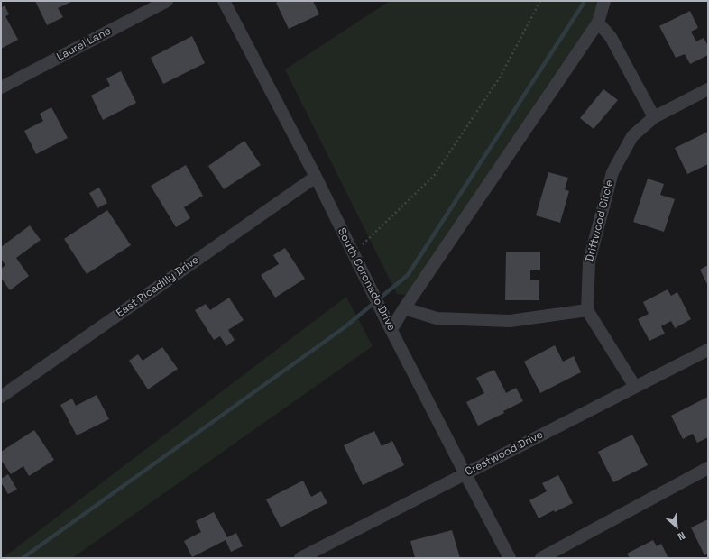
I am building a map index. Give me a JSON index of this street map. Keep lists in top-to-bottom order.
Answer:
{
  "streets": {
    "street": [
      "Laurel Lane",
      "Driftwood Circle",
      "South Coronado Drive",
      "East Picadilly Drive",
      "Crestwood Drive"
    ]
  },
  "crossings": [
    ["South Coronado Drive", "East Picadilly Drive"],
    ["South Coronado Drive", "Crestwood Drive"]
  ],
  "north": "bottom right"
}
